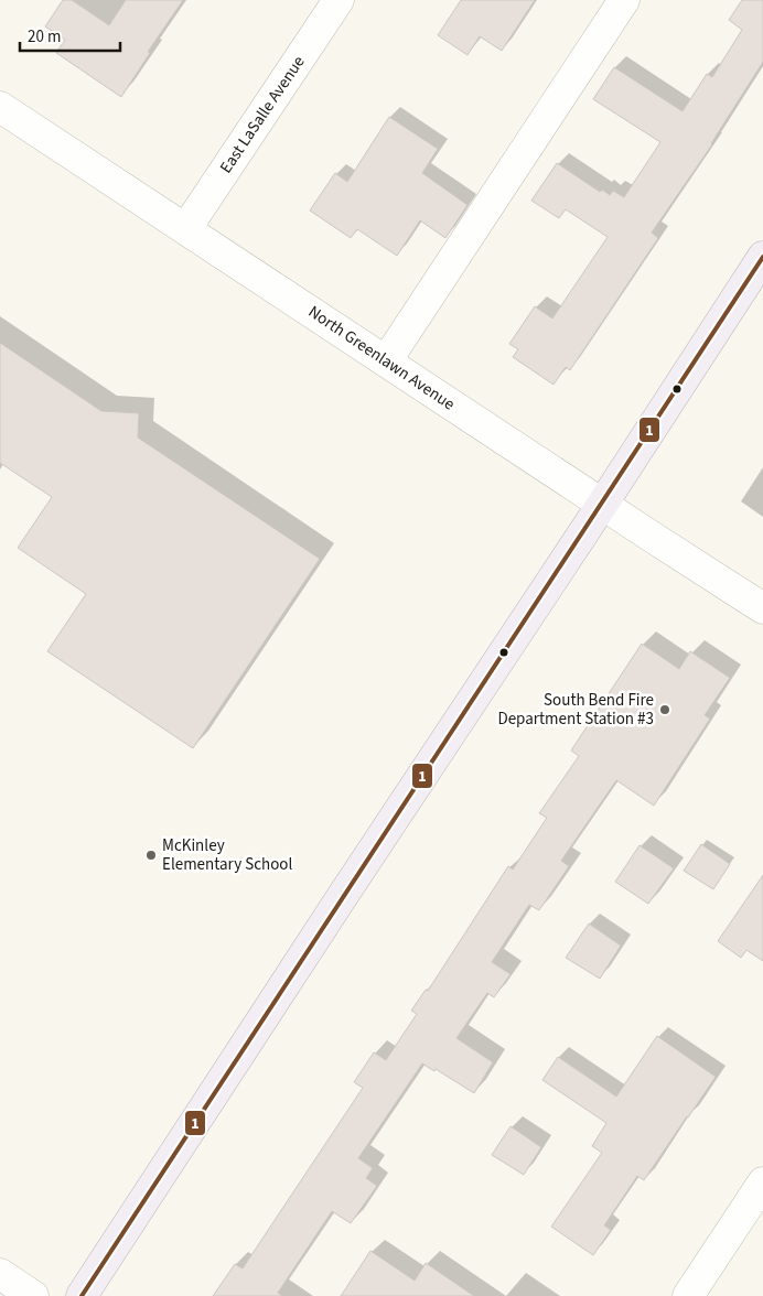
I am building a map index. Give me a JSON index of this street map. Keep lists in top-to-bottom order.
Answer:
{
  "streets": {
    "street": ["East LaSalle Avenue", "North Greenlawn Avenue"]
  },
  "crossings": [
    ["East LaSalle Avenue", "North Greenlawn Avenue"]
  ],
  "places": ["South Bend Fire Department Station #3", "McKinley Elementary School"],
  "lines": ["transit line 1"],
  "scale_bar": "20 m"
}
